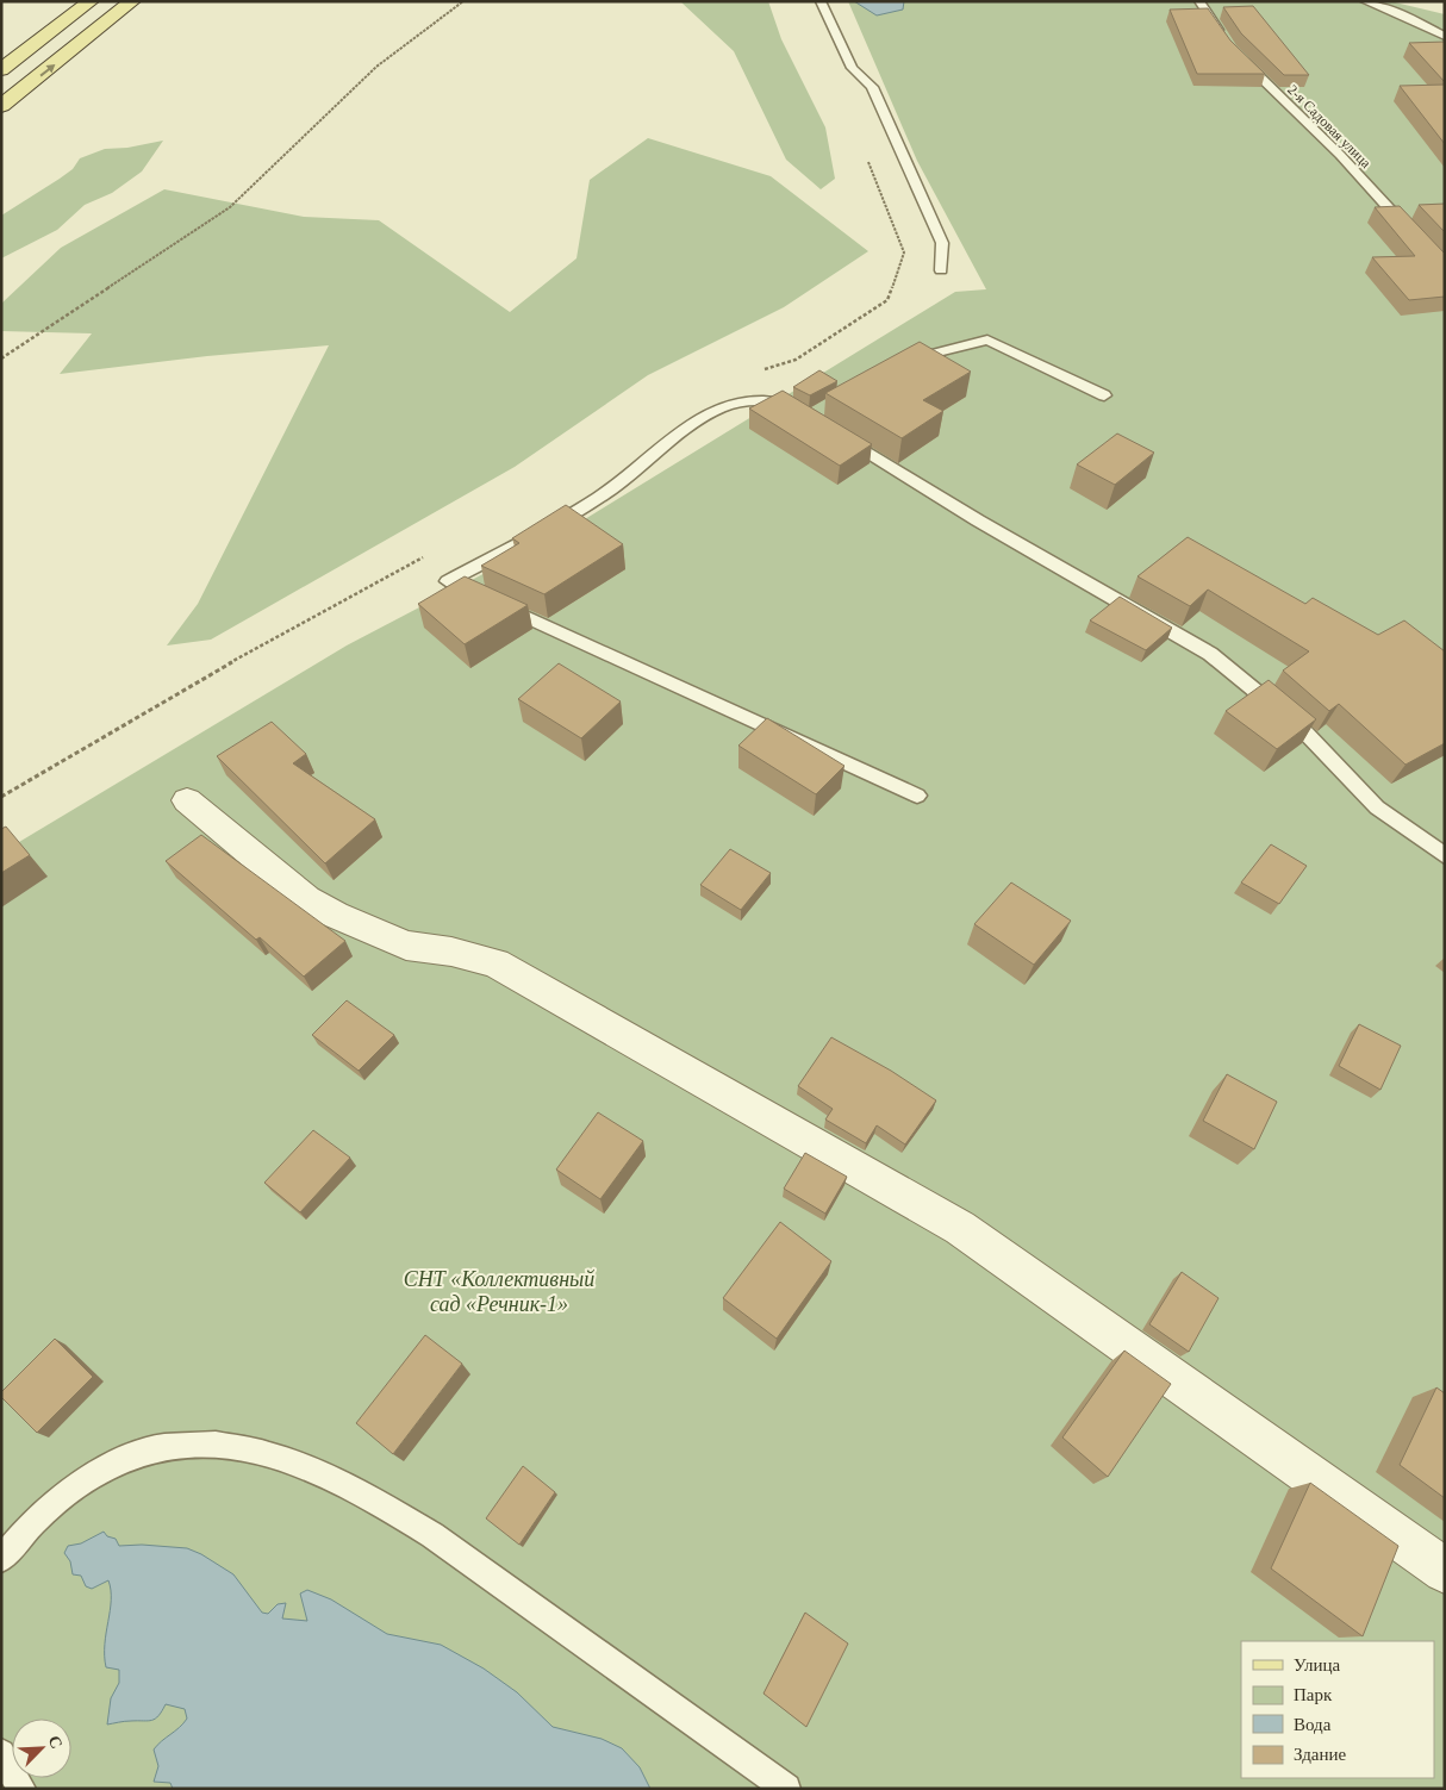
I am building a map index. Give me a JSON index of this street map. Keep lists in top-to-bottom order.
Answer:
{
  "streets": {
    "lane": ["2-я Садовая улица"]
  },
  "parks": ["СНТ «Коллективный сад «Речник-1»"],
  "legend": [
    "Улица",
    "Парк",
    "Вода",
    "Здание"
  ],
  "north": "top right"
}
